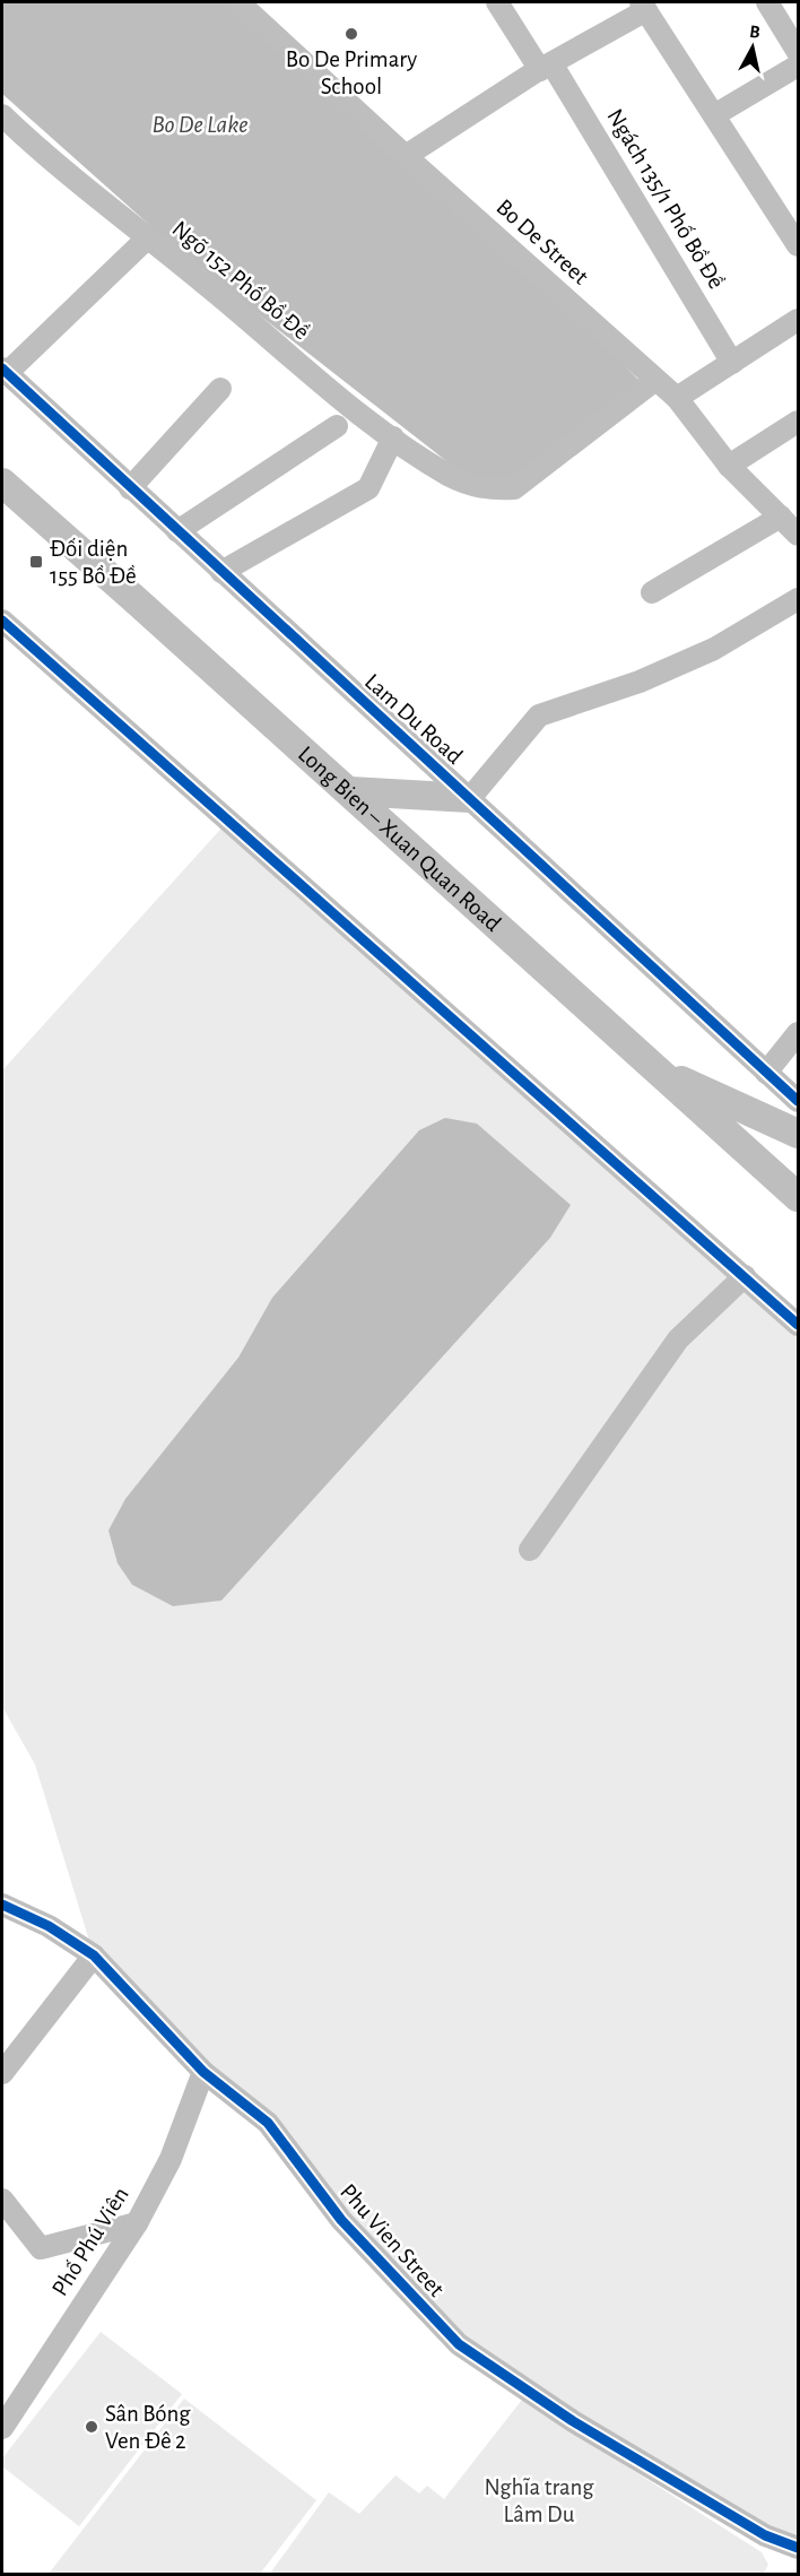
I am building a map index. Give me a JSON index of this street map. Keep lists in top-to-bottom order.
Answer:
{
  "streets": {
    "main road": ["Long Bien – Xuan Quan Road"],
    "street": [
      "Ngách 135/1 Phố Bồ Đề",
      "Bo De Street",
      "Ngõ 152 Phố Bồ Đề",
      "Lam Du Road",
      "Phu Vien Street",
      "Phố Phú Viên"
    ]
  },
  "crossings": [
    ["Bo De Street", "Ngõ 152 Phố Bồ Đề"],
    ["Phu Vien Street", "Phố Phú Viên"]
  ],
  "water": ["Bo De Lake"],
  "parks": ["Nghĩa trang Lâm Du"],
  "places": {
    "other": ["Bo De Primary School", "Sân Bóng Ven Đê 2"],
    "transit": ["Đối diện 155 Bồ Đề"]
  },
  "north": "top"
}
